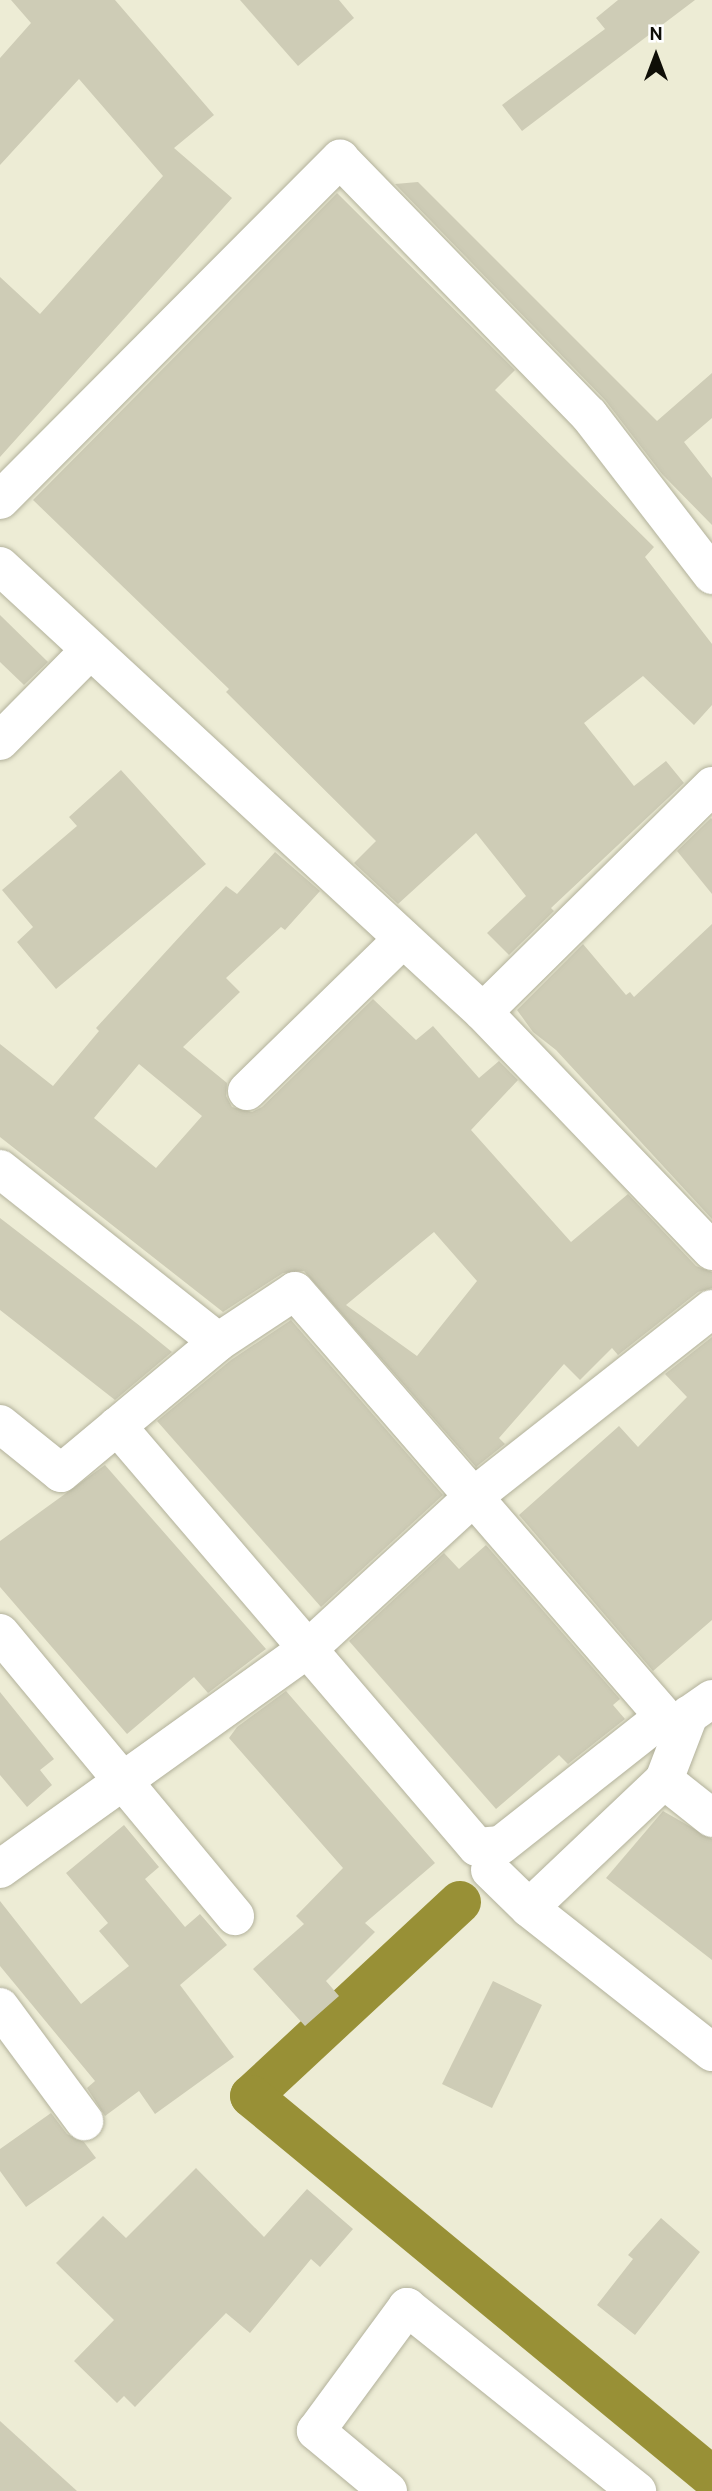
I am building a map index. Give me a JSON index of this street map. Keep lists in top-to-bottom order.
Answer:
{
  "north": "top"
}
